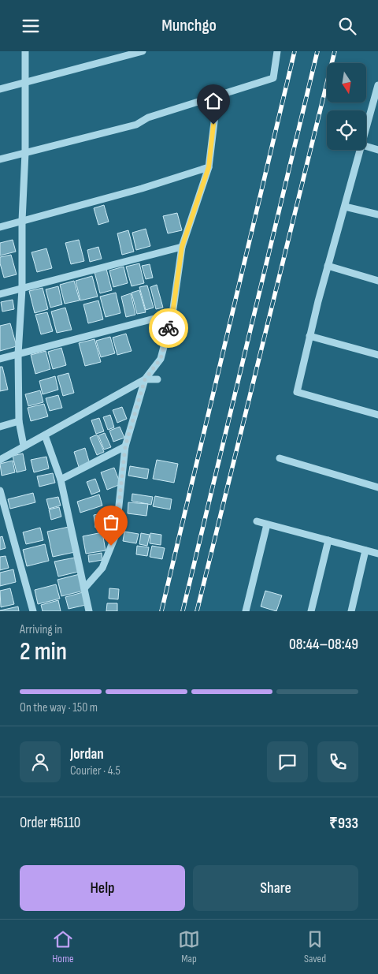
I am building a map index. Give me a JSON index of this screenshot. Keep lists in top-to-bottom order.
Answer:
{
  "north": "bottom",
  "page": {
    "header": "Munchgo",
    "heading": ["2 min", "Arriving in", "08:44–08:49"],
    "panel": [
      "Jordan",
      "Courier · 4.5",
      "Order #6110",
      "₹933"
    ],
    "bar": "On the way · 150 m",
    "buttons": ["Help", "Share"],
    "tabs": ["Home", "Map", "Saved"]
  }
}
